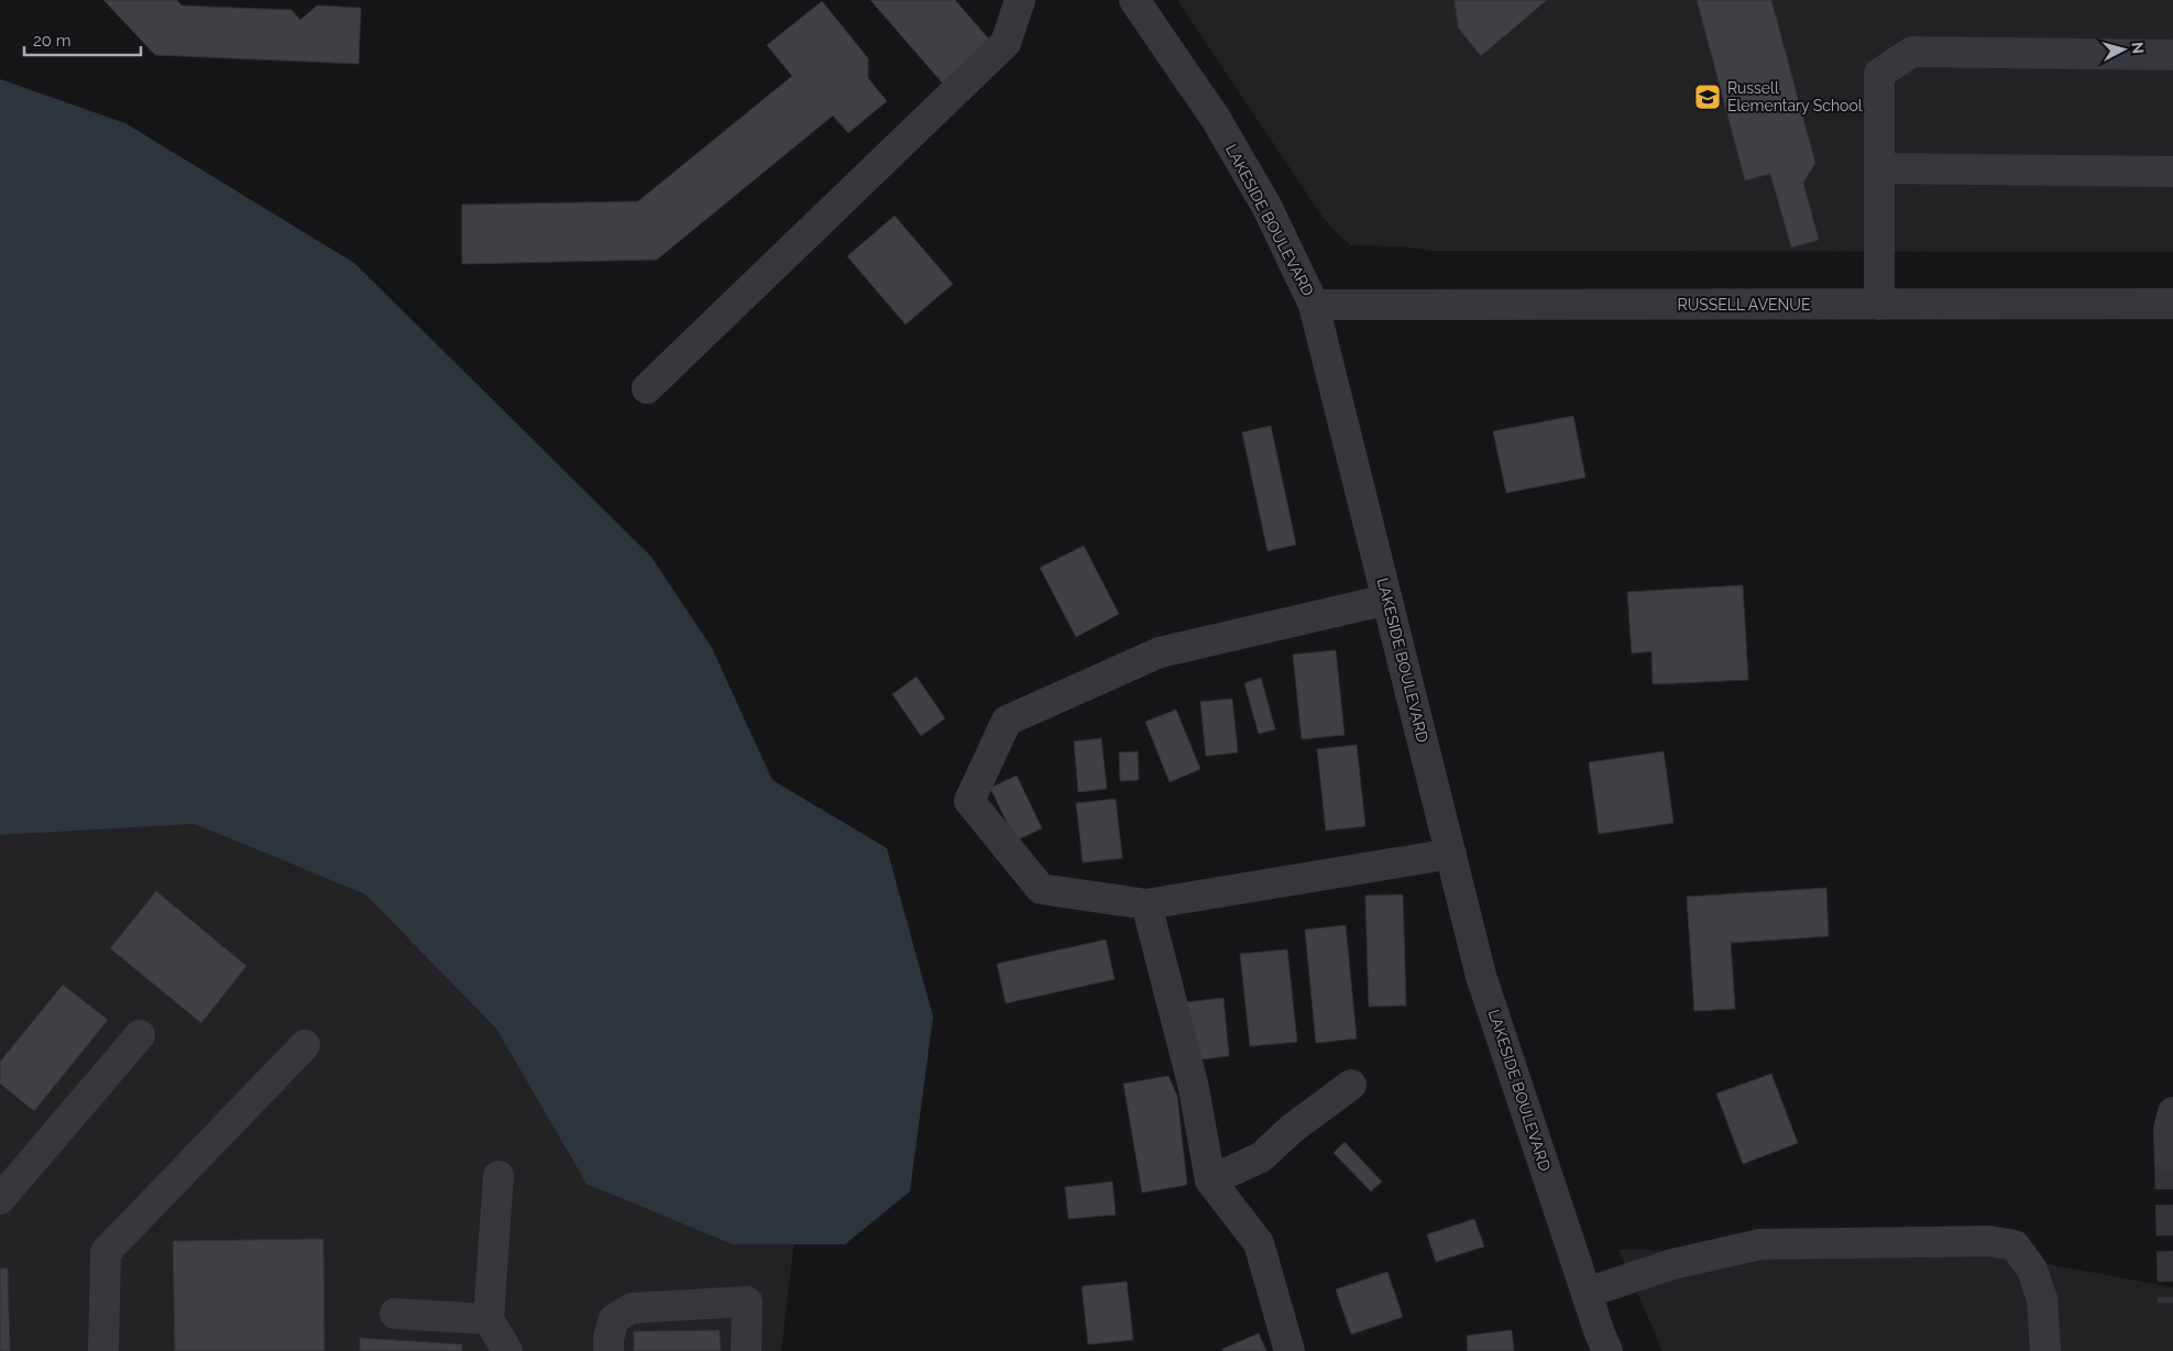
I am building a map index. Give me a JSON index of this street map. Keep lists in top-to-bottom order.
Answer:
{
  "streets": {
    "street": ["LAKESIDE BOULEVARD", "RUSSELL AVENUE"]
  },
  "crossings": [
    ["LAKESIDE BOULEVARD", "RUSSELL AVENUE"]
  ],
  "places": {
    "school or university": ["Russell Elementary School"]
  },
  "scale_bar": "20 m",
  "north": "right"
}
